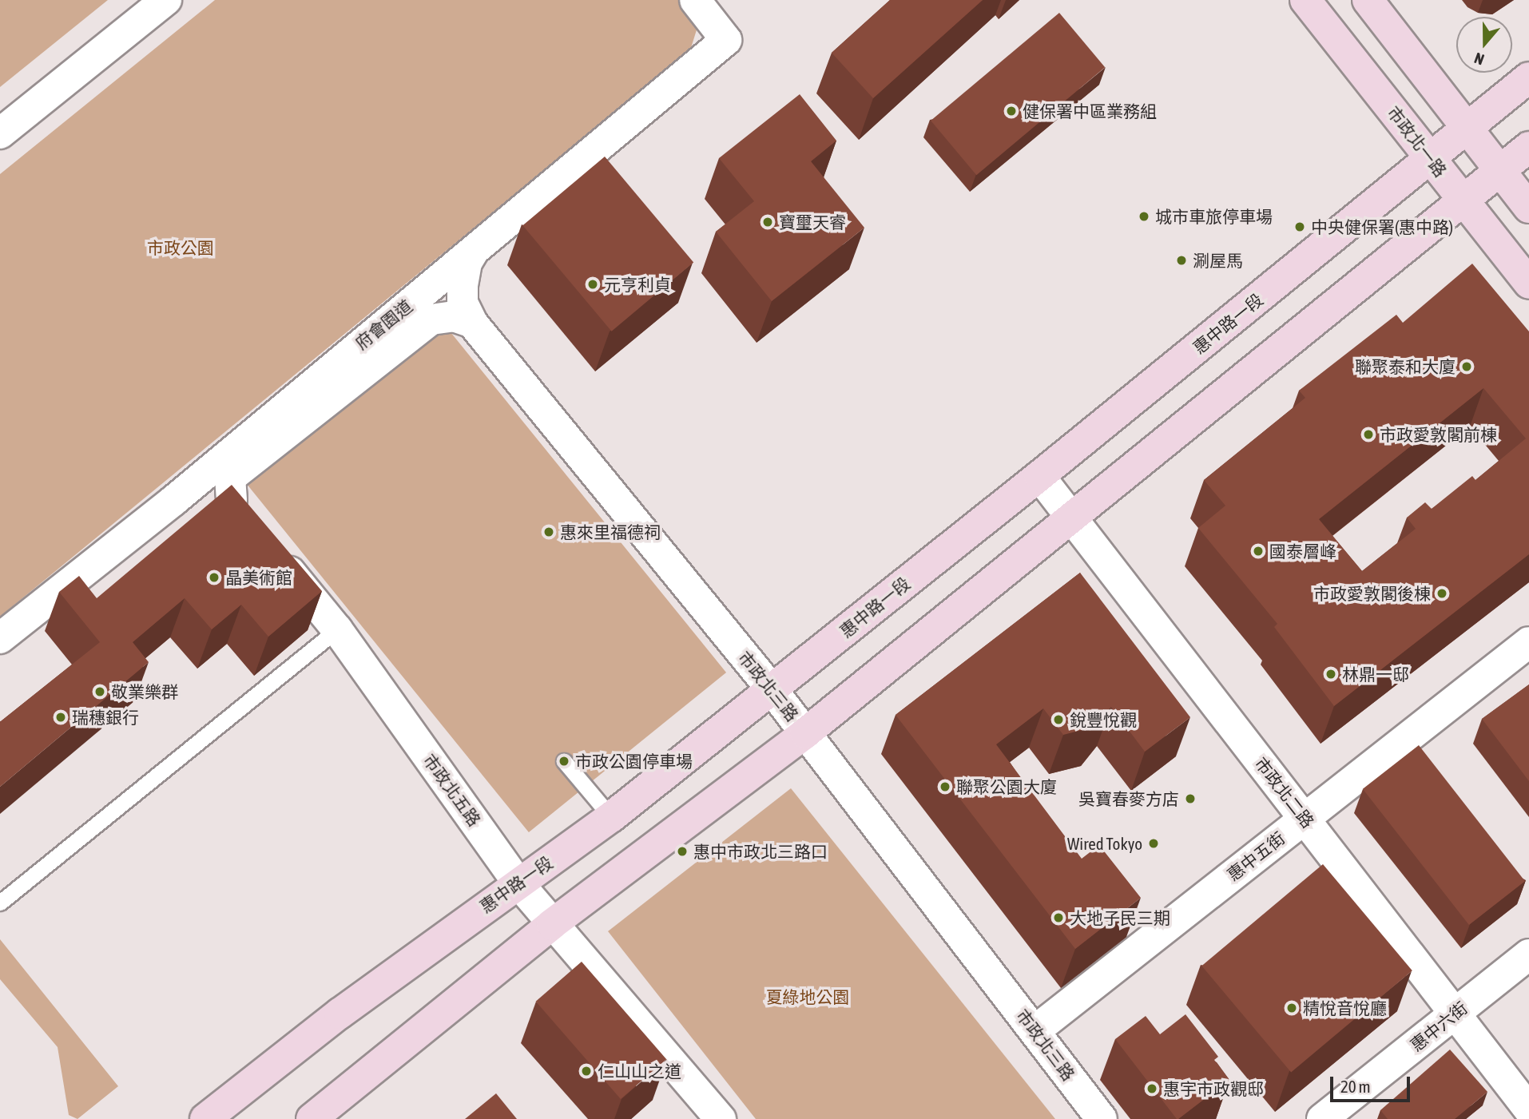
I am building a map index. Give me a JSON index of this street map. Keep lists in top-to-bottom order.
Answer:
{
  "streets": {
    "street": [
      "市政北一路",
      "惠中路一段",
      "府會園道",
      "市政北三路",
      "市政北五路",
      "市政北二路",
      "惠中五街",
      "惠中六街"
    ]
  },
  "crossings": [
    ["市政北一路", "惠中路一段"],
    ["惠中路一段", "市政北三路"],
    ["惠中路一段", "市政北五路"],
    ["惠中路一段", "市政北二路"],
    ["府會園道", "市政北三路"],
    ["市政北三路", "惠中五街"],
    ["市政北二路", "惠中五街"],
    ["市政北二路", "惠中六街"]
  ],
  "parks": ["市政公園", "夏綠地公園"],
  "places": [
    "健保署中區業務組",
    "城市車旅停車場",
    "寶璽天睿",
    "中央健保署(惠中路)",
    "涮屋馬",
    "元亨利貞",
    "聯聚泰和大廈",
    "市政愛敦閣前棟",
    "惠來里福德祠",
    "國泰層峰",
    "晶美術館",
    "市政愛敦閣後棟",
    "林鼎一邸",
    "敬業樂群",
    "瑞穗銀行",
    "銳豐悅觀",
    "市政公園停車場",
    "聯聚公園大廈",
    "吳寶春麥方店",
    "Wired Tokyo",
    "惠中市政北三路口",
    "大地子民三期",
    "精悅音悅廳",
    "仁山山之道",
    "惠宇市政觀邸"
  ],
  "scale_bar": "20 m",
  "north": "bottom"
}
